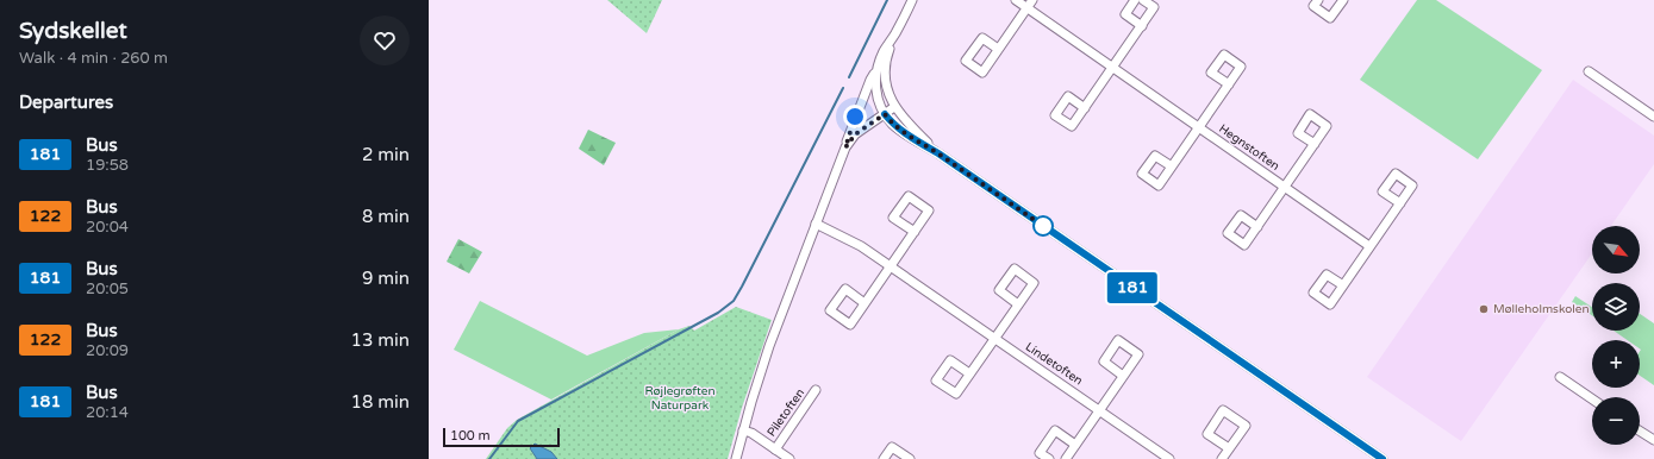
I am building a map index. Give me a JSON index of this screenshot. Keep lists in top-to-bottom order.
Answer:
{
  "streets": {
    "street": ["Hegnstoften", "Lindetoften", "Piletoften"]
  },
  "parks": ["Røjlegrøften Naturpark"],
  "places": ["Mølleholmskolen"],
  "lines": ["bus line 181"],
  "scale_bar": "100 m",
  "north": "bottom right",
  "page": {
    "heading": [
      ["Sydskellet", "Walk · 4 min · 260 m"],
      "Departures"
    ],
    "on_map": "181",
    "list": [
      {
        "mark": "181",
        "name": "Bus",
        "note": "19:58",
        "value": "2 min"
      },
      {
        "mark": "122",
        "name": "Bus",
        "note": "20:04",
        "value": "8 min"
      },
      {
        "mark": "181",
        "name": "Bus",
        "note": "20:05",
        "value": "9 min"
      },
      {
        "mark": "122",
        "name": "Bus",
        "note": "20:09",
        "value": "13 min"
      },
      {
        "mark": "181",
        "name": "Bus",
        "note": "20:14",
        "value": "18 min"
      }
    ],
    "map_buttons": ["+", "−"],
    "scale": "100 m"
  }
}
